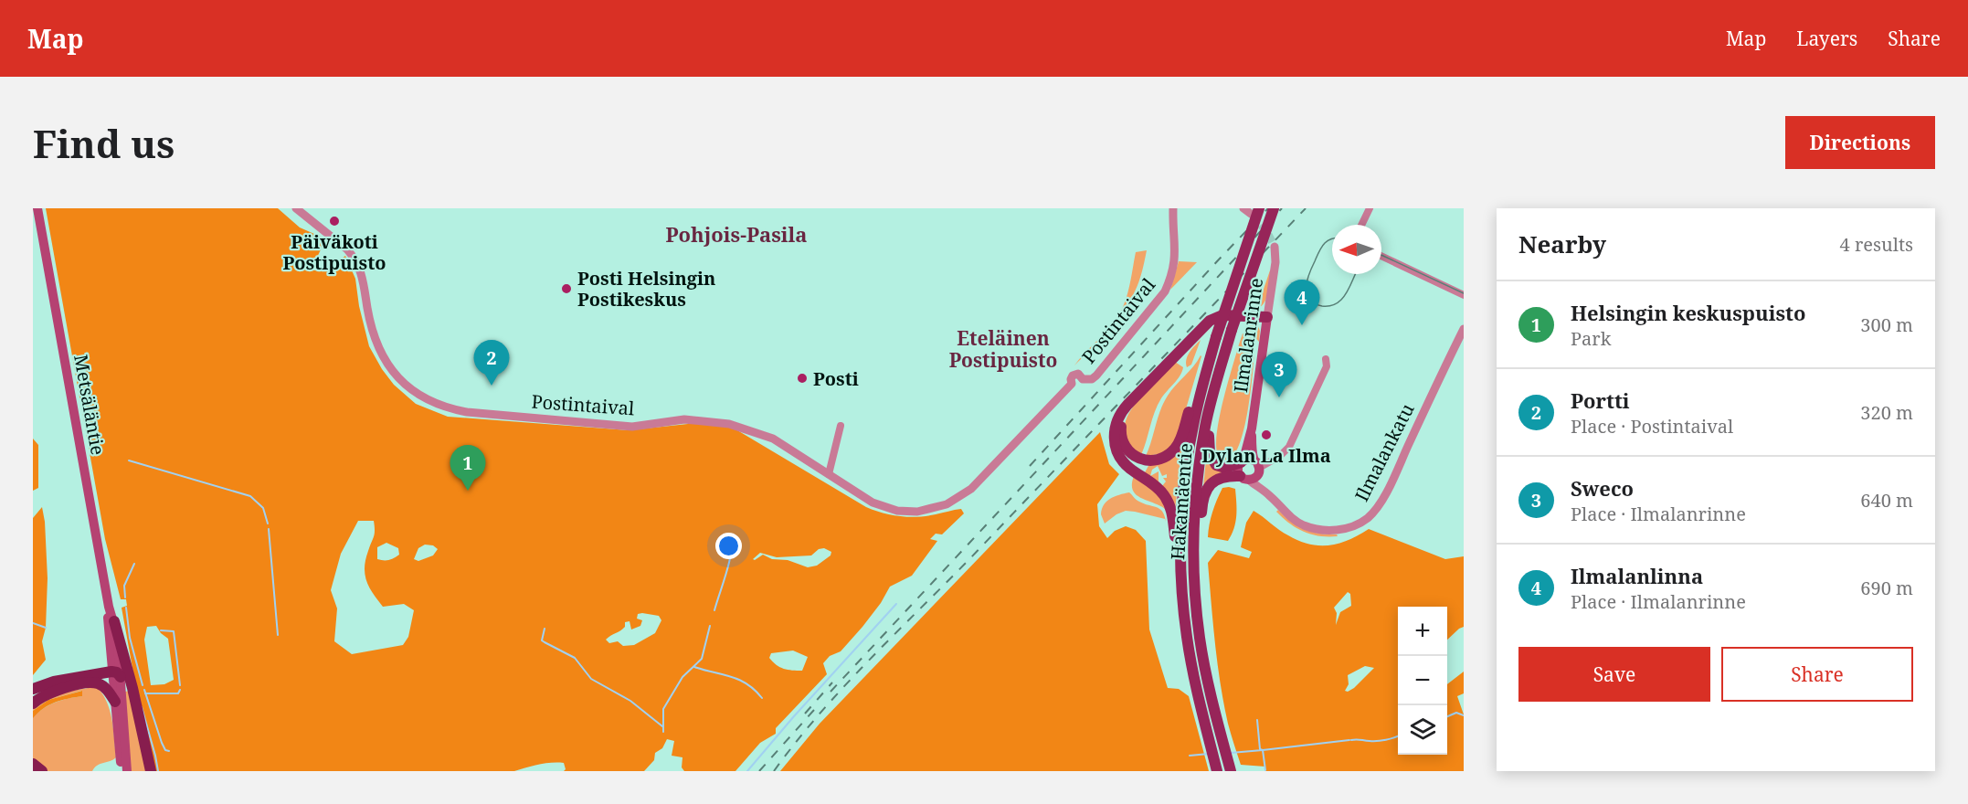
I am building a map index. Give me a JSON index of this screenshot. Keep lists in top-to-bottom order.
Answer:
{
  "streets": {
    "main road": ["Ilmalanrinne", "Metsäläntie", "Hakamäentie"],
    "street": ["Postintaival", "Ilmalankatu"]
  },
  "crossings": [
    ["Ilmalanrinne", "Ilmalankatu"]
  ],
  "districts": ["Pohjois-Pasila", "Eteläinen Postipuisto"],
  "places": [
    "Päiväkoti Postipuisto",
    "Posti Helsingin Postikeskus",
    "Posti",
    "Dylan La Ilma"
  ],
  "north": "left",
  "page": {
    "header": "Map",
    "nav": ["Map", "Layers", "Share"],
    "buttons": [
      "Directions",
      ["Save", "Share"]
    ],
    "title": "Find us",
    "heading": ["Nearby", "4 results"],
    "pins": [
      "4",
      "2",
      "3",
      "1"
    ],
    "list": [
      {
        "mark": "1",
        "name": "Helsingin keskuspuisto",
        "note": "Park",
        "value": "300 m"
      },
      {
        "mark": "2",
        "name": "Portti",
        "note": "Place · Postintaival",
        "value": "320 m"
      },
      {
        "mark": "3",
        "name": "Sweco",
        "note": "Place · Ilmalanrinne",
        "value": "640 m"
      },
      {
        "mark": "4",
        "name": "Ilmalanlinna",
        "note": "Place · Ilmalanrinne",
        "value": "690 m"
      }
    ],
    "map_buttons": ["+", "−"]
  }
}
